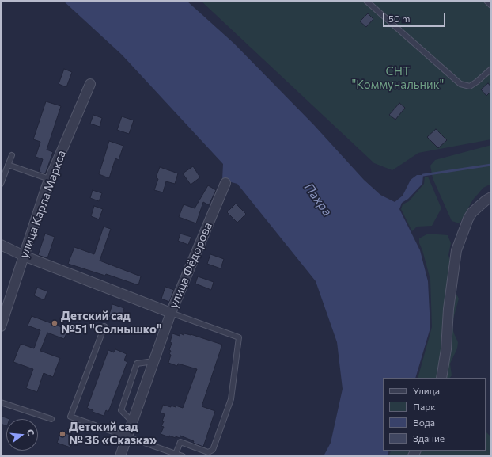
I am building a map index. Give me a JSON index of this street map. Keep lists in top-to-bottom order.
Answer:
{
  "streets": {
    "street": ["улица Карла Маркса", "улица Фёдорова"]
  },
  "water": ["Пахра"],
  "parks": ["СНТ \"Коммунальник\""],
  "places": ["Детский сад №51 \"Солнышко\"", "Детский сад № 36 «Сказка»"],
  "legend": [
    "Улица",
    "Парк",
    "Вода",
    "Здание"
  ],
  "scale_bar": "50 m",
  "north": "right"
}
